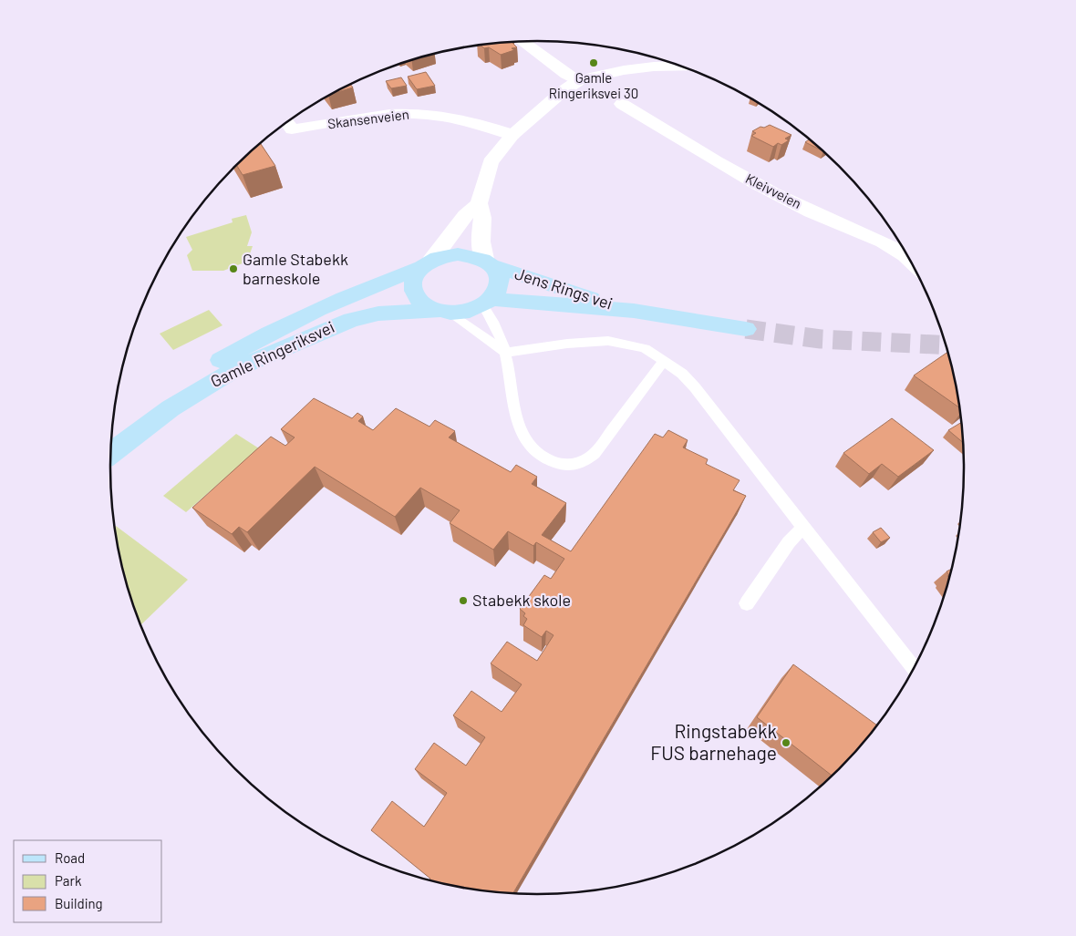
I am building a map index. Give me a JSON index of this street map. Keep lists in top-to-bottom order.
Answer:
{
  "streets": {
    "main road": ["Jens Rings vei", "Gamle Ringeriksvei"],
    "street": ["Skansenveien", "Kleivveien"]
  },
  "crossings": [
    ["Jens Rings vei", "Gamle Ringeriksvei"]
  ],
  "places": [
    "Gamle Ringeriksvei 30",
    "Gamle Stabekk barneskole",
    "Stabekk skole",
    "Ringstabekk FUS barnehage"
  ],
  "legend": ["Road", "Park", "Building"]
}
